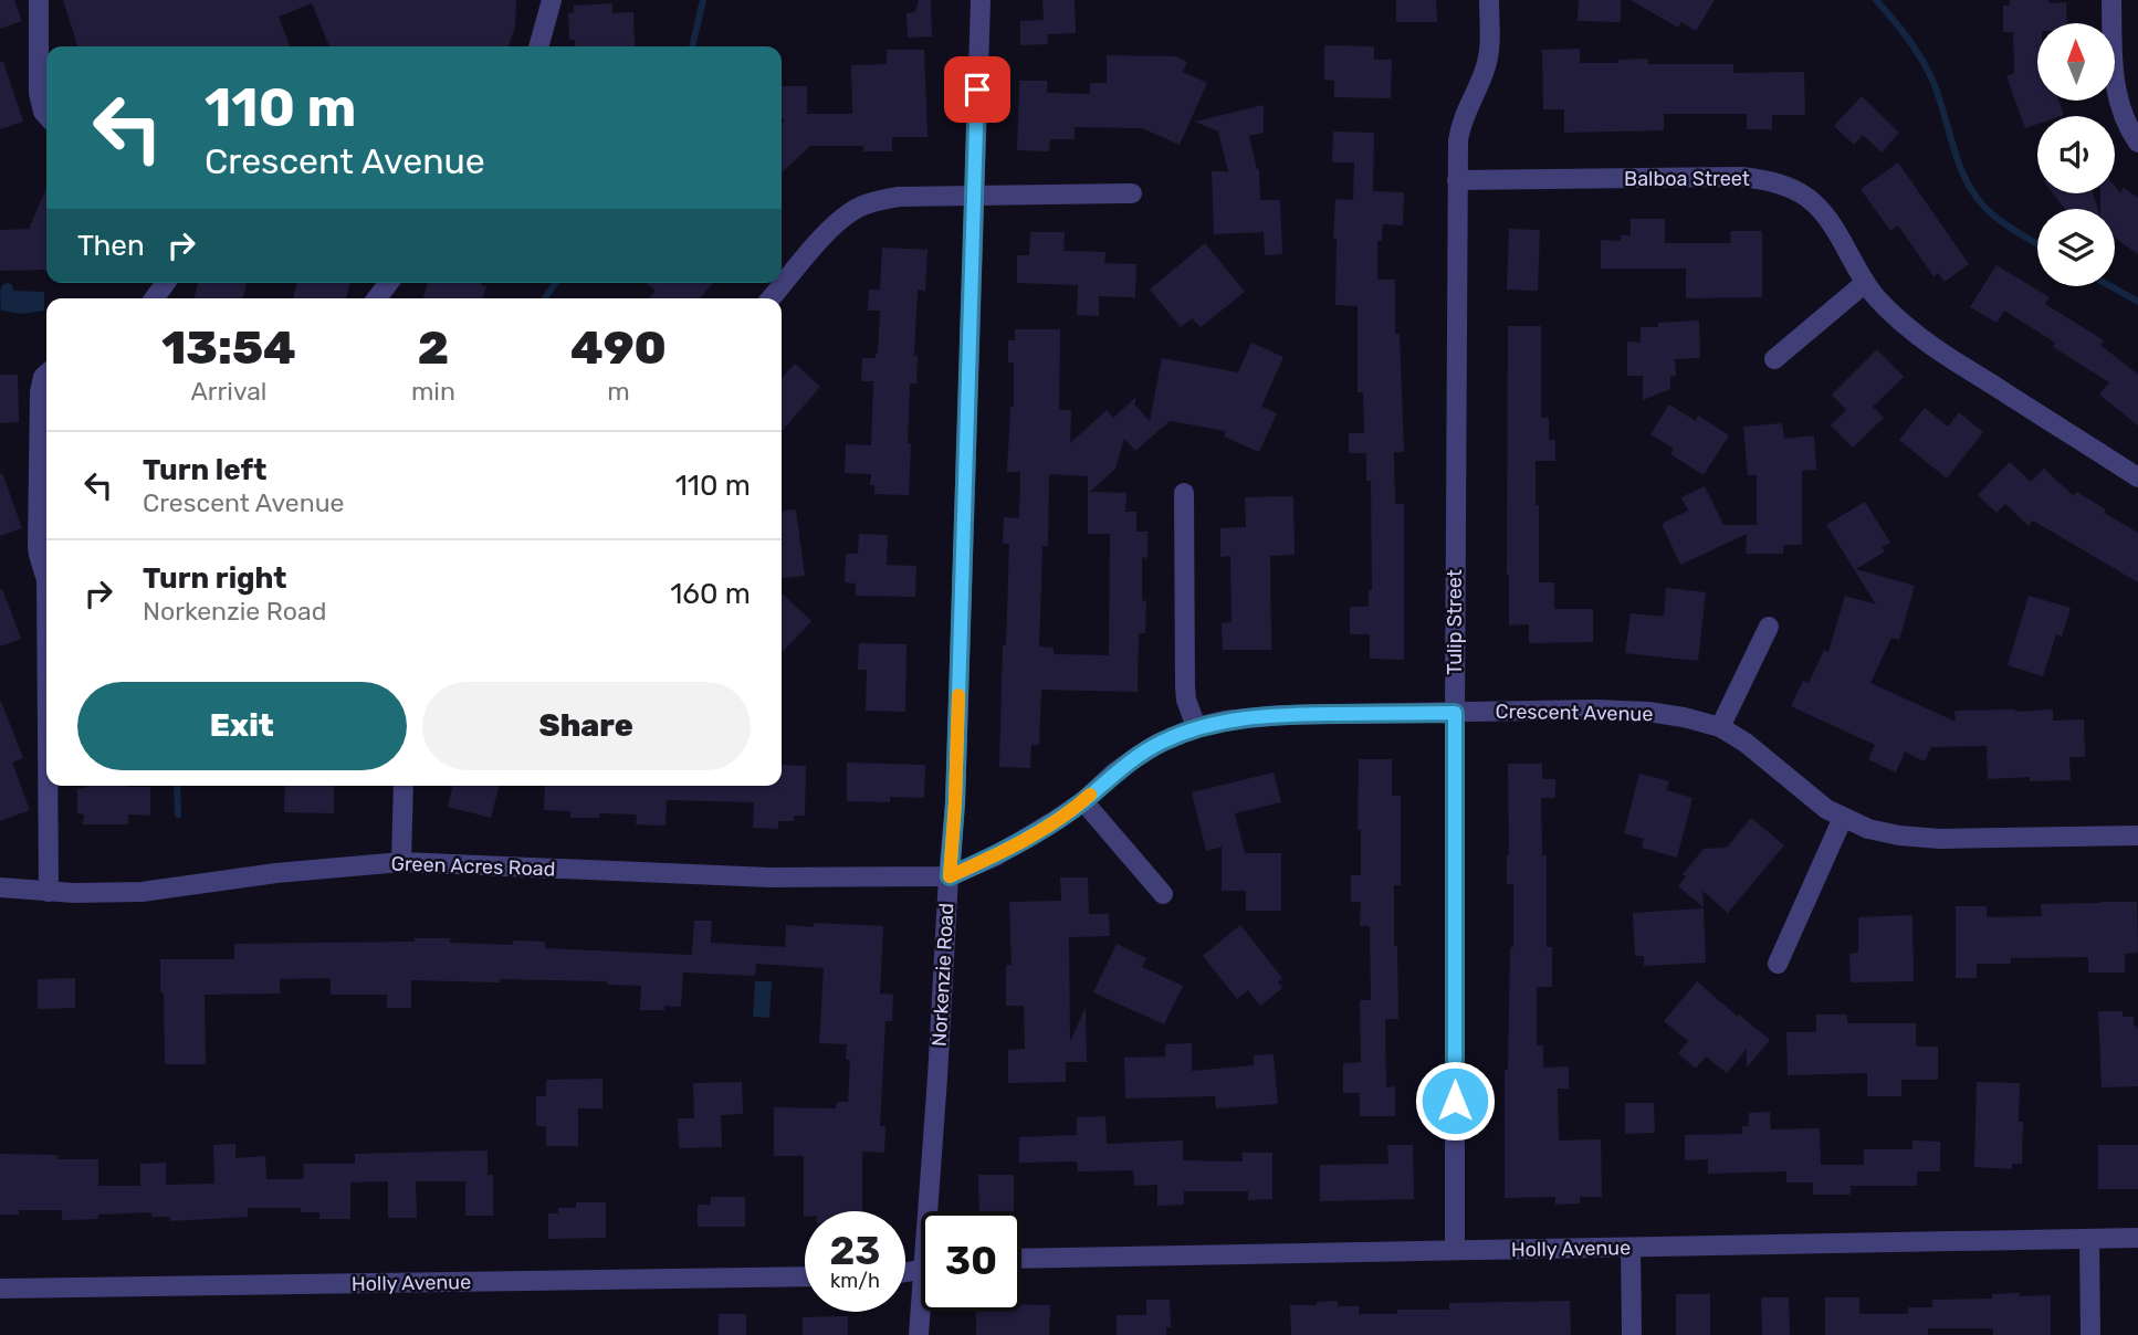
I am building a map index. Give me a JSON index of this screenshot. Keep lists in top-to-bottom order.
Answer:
{
  "streets": {
    "street": [
      "Balboa Street",
      "Tulip Street",
      "Crescent Avenue",
      "Green Acres Road",
      "Norkenzie Road",
      "Holly Avenue"
    ]
  },
  "crossings": [
    ["Balboa Street", "Tulip Street"],
    ["Tulip Street", "Crescent Avenue"],
    ["Tulip Street", "Holly Avenue"],
    ["Crescent Avenue", "Green Acres Road"],
    ["Crescent Avenue", "Norkenzie Road"],
    ["Green Acres Road", "Norkenzie Road"]
  ],
  "north": "top",
  "page": {
    "turn": ["110 m", "Crescent Avenue"],
    "then": "Then",
    "eta": [
      "13:54",
      "Arrival",
      "2",
      "min",
      "490",
      "m"
    ],
    "list": [
      {
        "name": "Turn left",
        "note": "Crescent Avenue",
        "value": "110 m"
      },
      {
        "name": "Turn right",
        "note": "Norkenzie Road",
        "value": "160 m"
      }
    ],
    "buttons": ["Exit", "Share"],
    "speed": "23 km/h",
    "limit": "30"
  }
}
